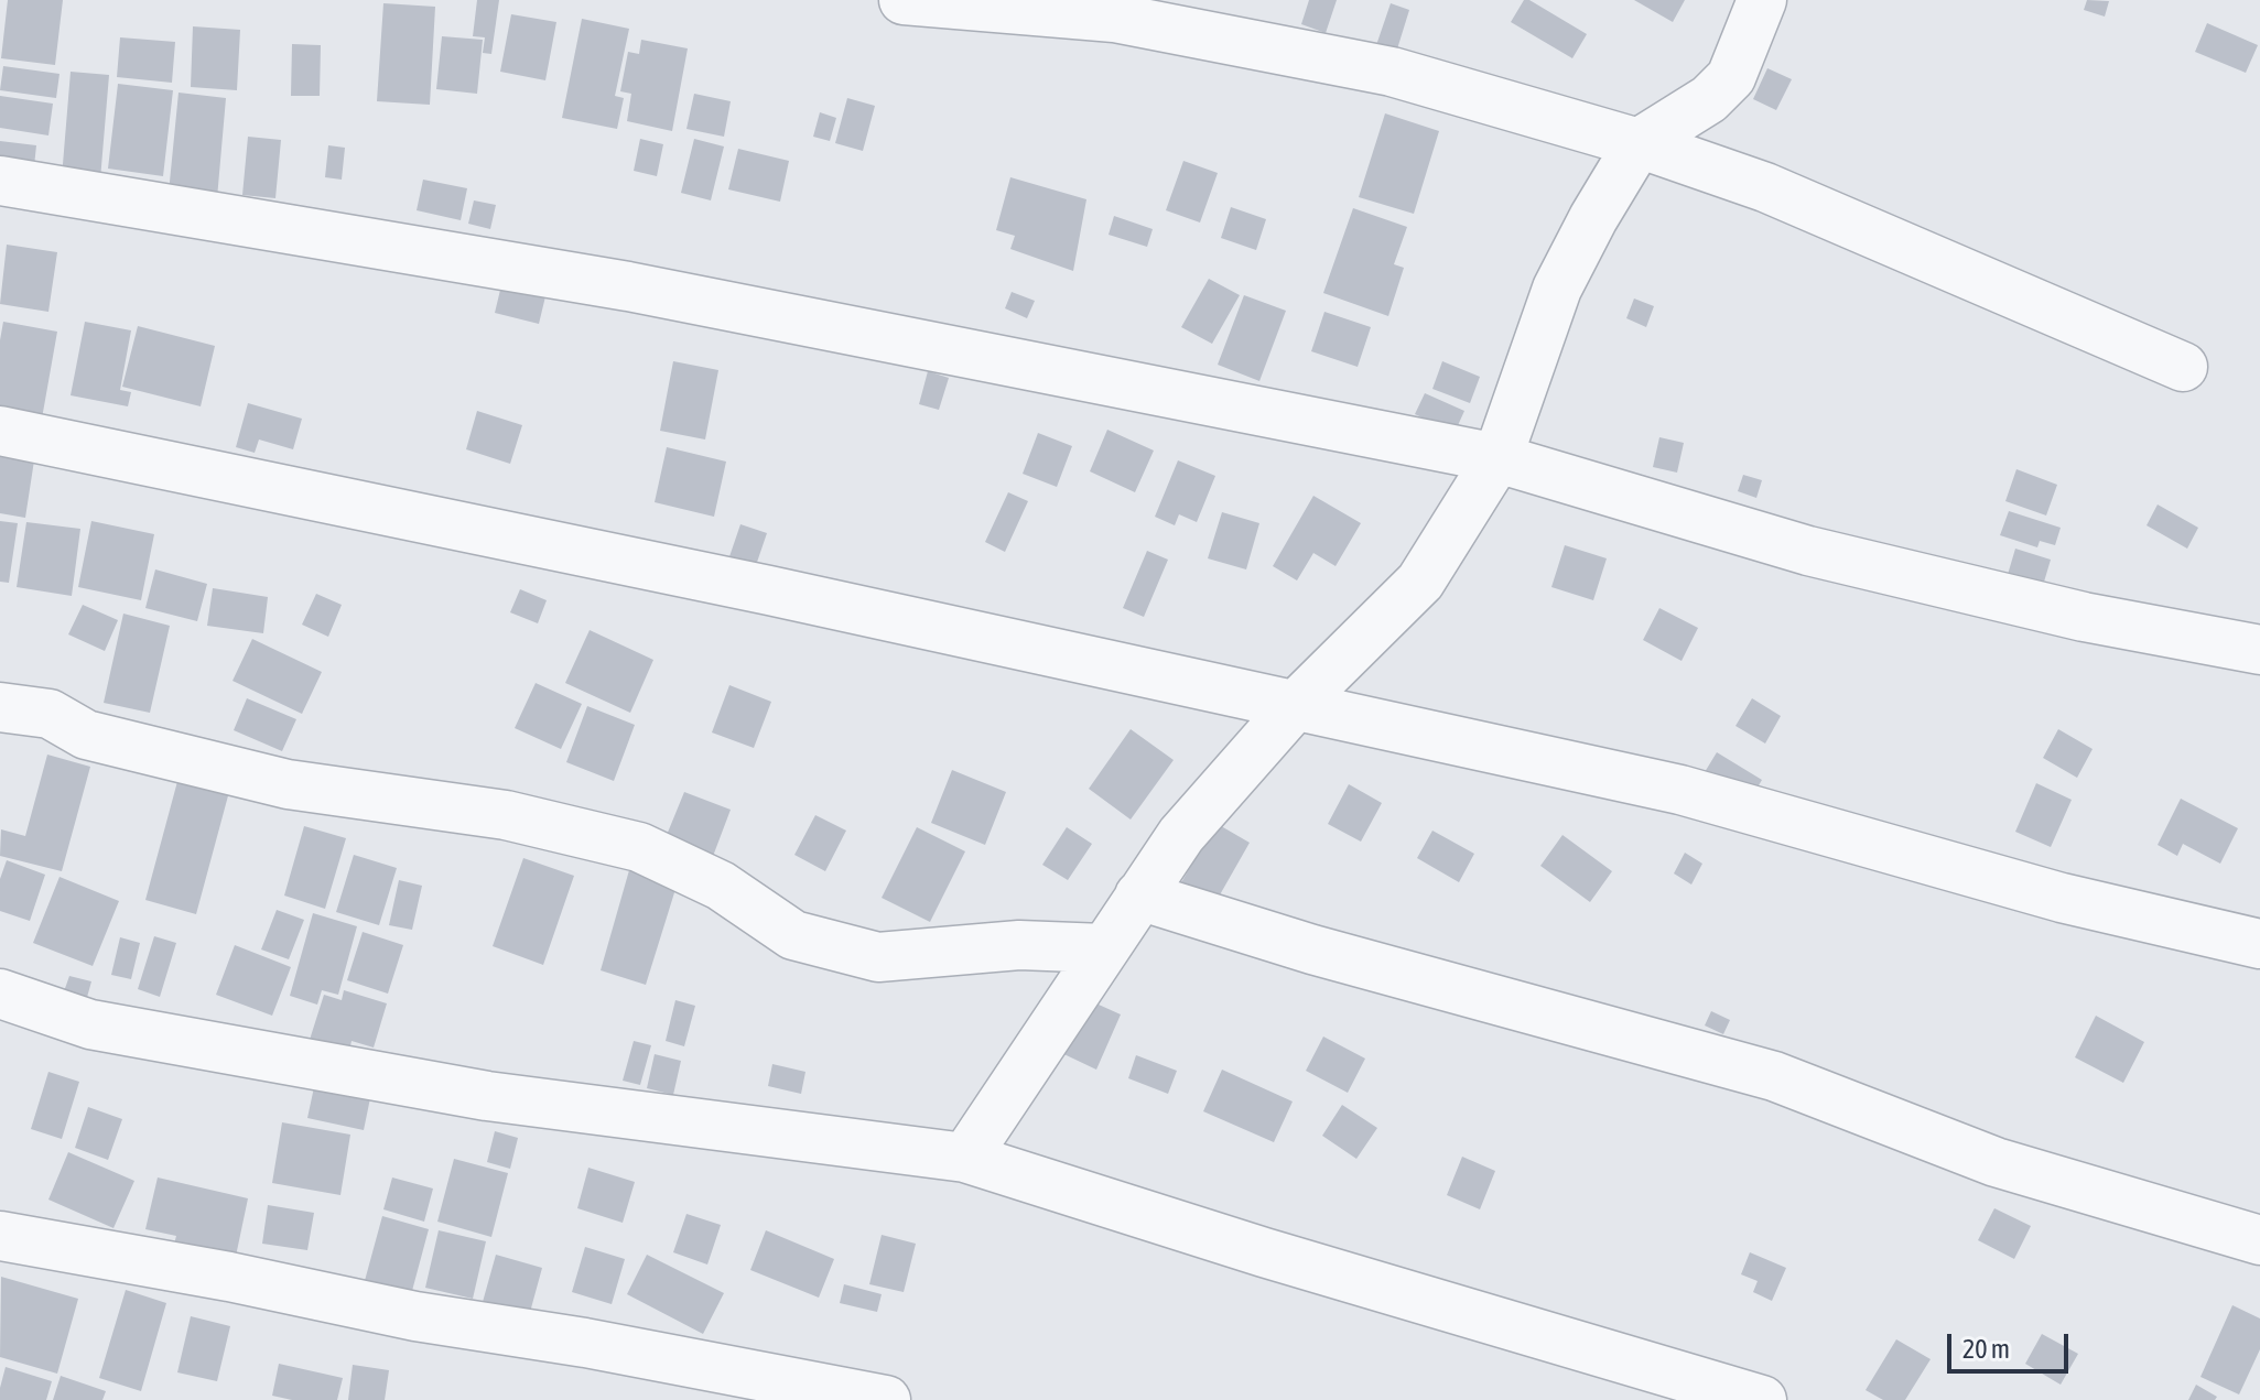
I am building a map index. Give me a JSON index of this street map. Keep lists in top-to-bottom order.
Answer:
{
  "scale_bar": "20 m"
}
